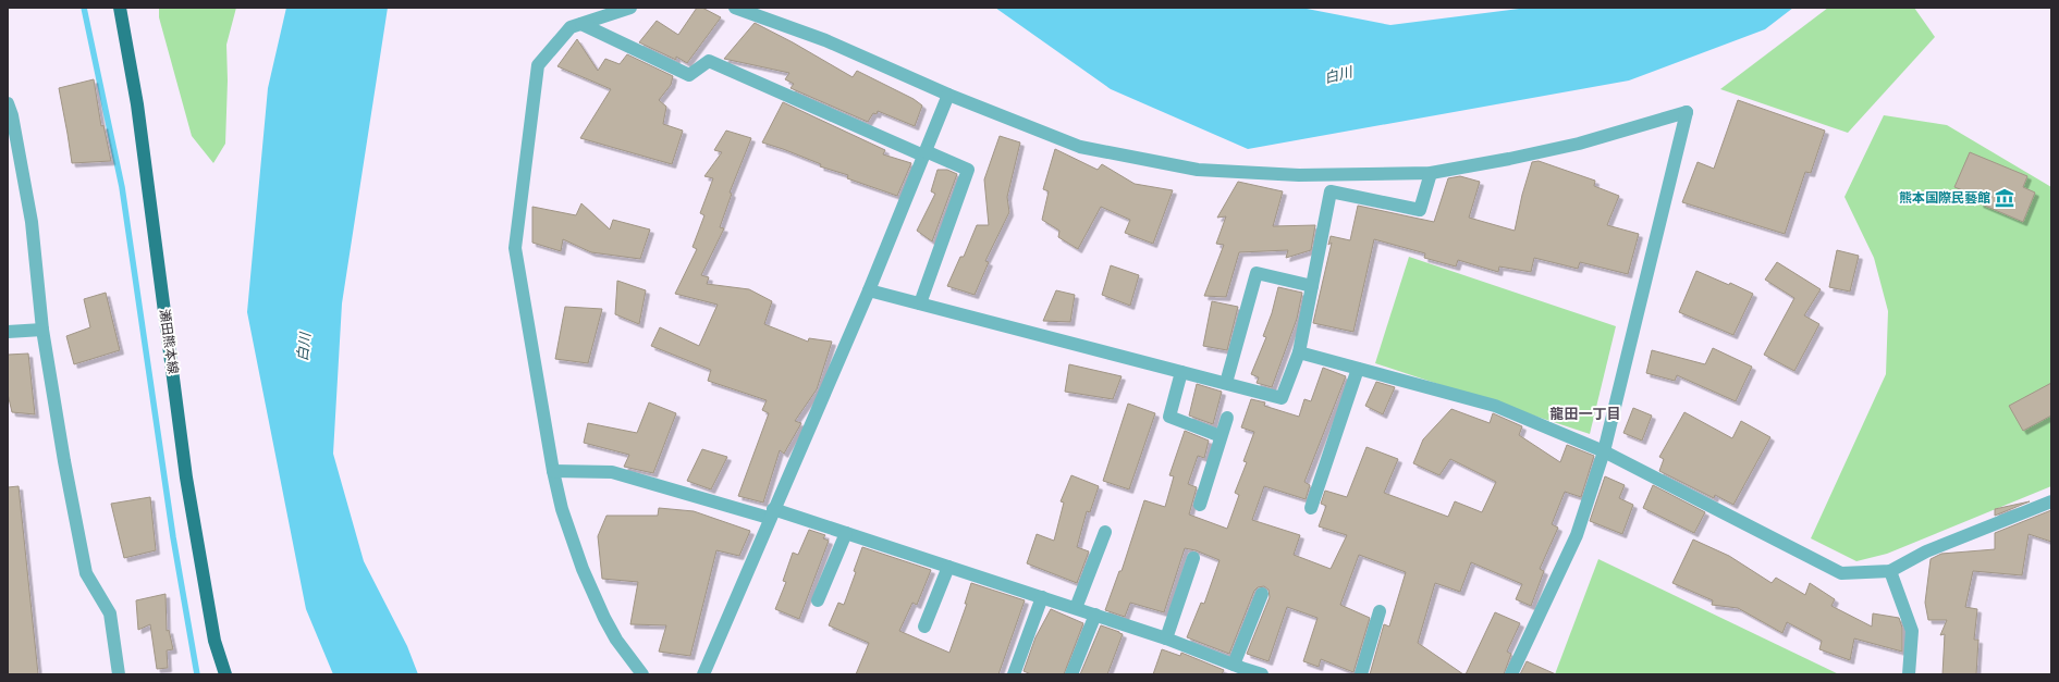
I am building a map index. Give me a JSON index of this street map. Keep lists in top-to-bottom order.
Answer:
{
  "streets": {
    "main road": ["瀬田熊本線"]
  },
  "districts": ["龍田一丁目"],
  "water": ["白川"],
  "places": {
    "museum": ["熊本国際民藝館"]
  }
}
